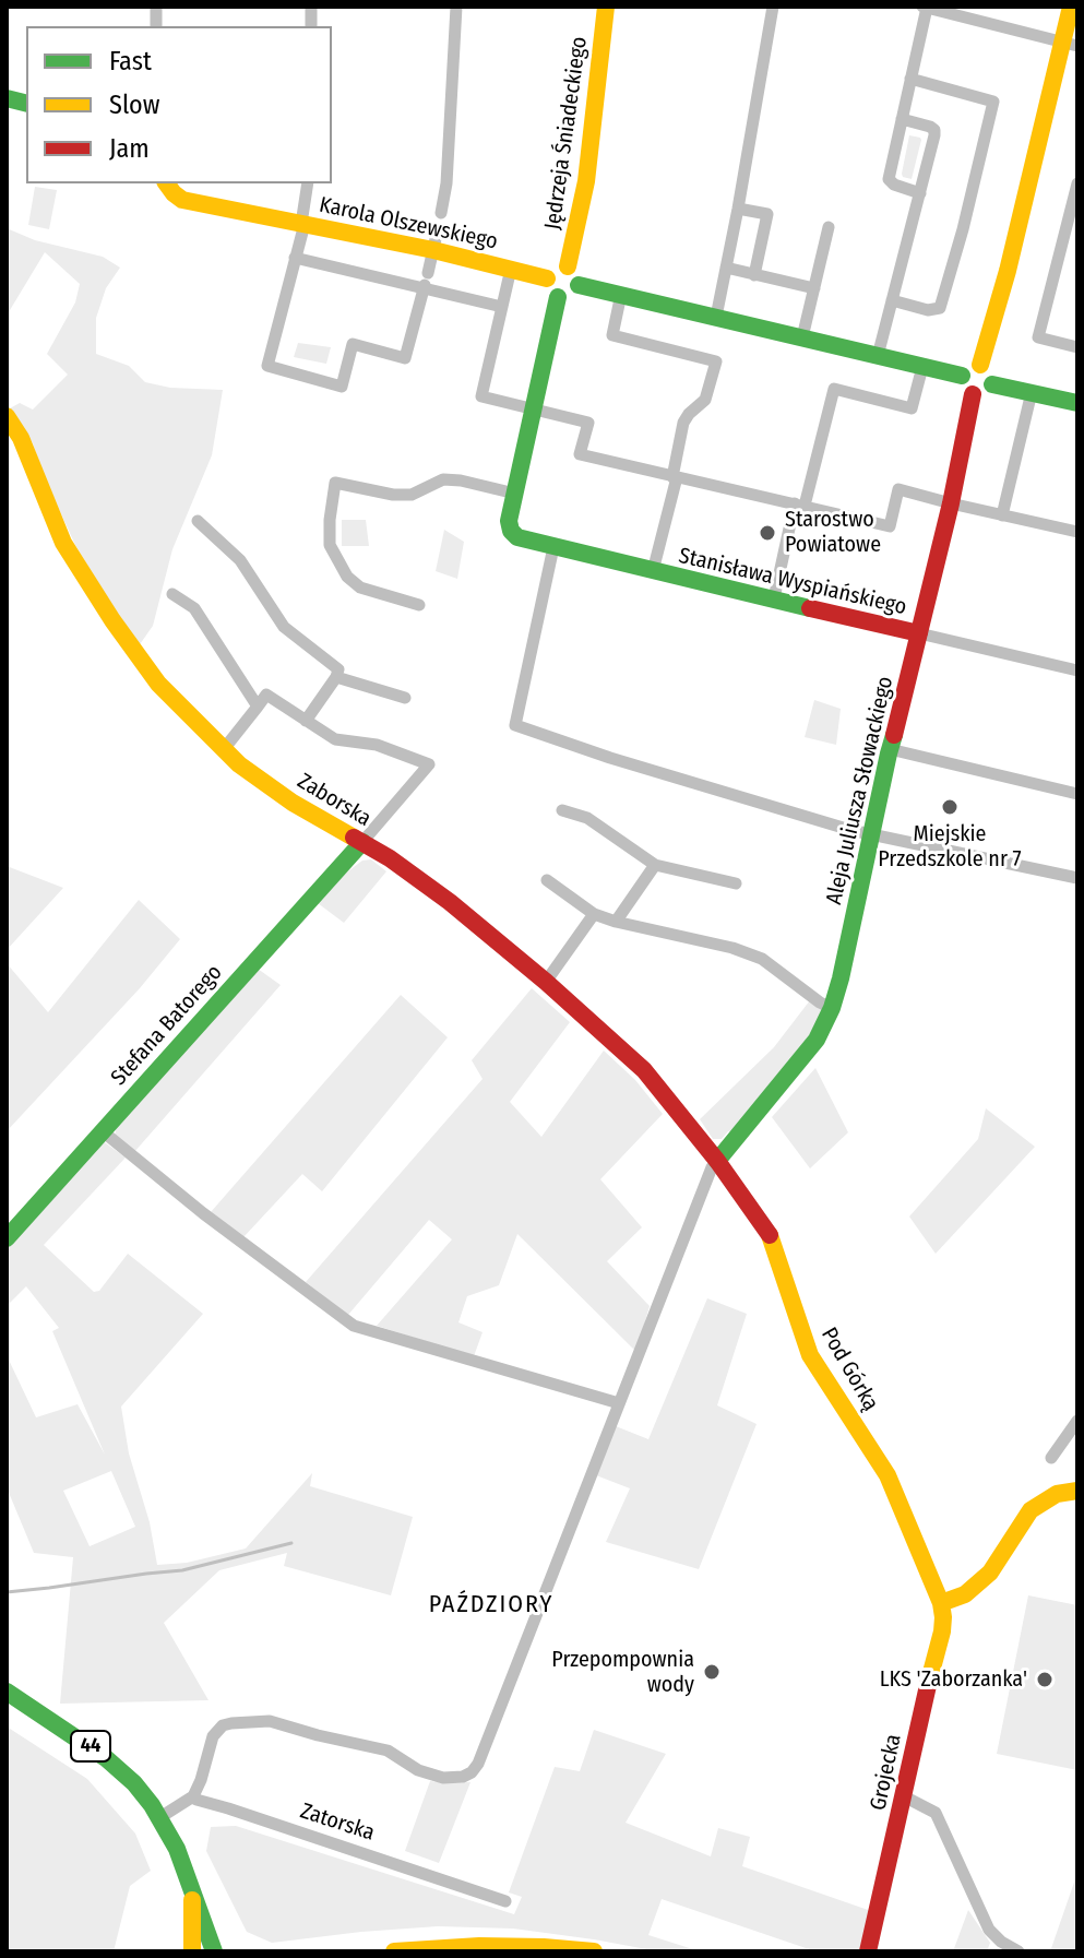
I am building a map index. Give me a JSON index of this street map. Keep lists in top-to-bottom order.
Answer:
{
  "streets": {
    "street": [
      "Jędrzeja Śniadeckiego",
      "Karola Olszewskiego",
      "Stanisława Wyspiańskiego",
      "Aleja Juliusza Słowackiego",
      "Zaborska",
      "Stefana Batorego",
      "Pod Górką",
      "44",
      "Grojecka",
      "Zatorska"
    ]
  },
  "crossings": [
    ["Jędrzeja Śniadeckiego", "Karola Olszewskiego"],
    ["Stanisława Wyspiańskiego", "Aleja Juliusza Słowackiego"],
    ["Aleja Juliusza Słowackiego", "Zaborska"],
    ["Aleja Juliusza Słowackiego", "Pod Górką"],
    ["Zaborska", "Stefana Batorego"],
    ["Zaborska", "Pod Górką"],
    ["Pod Górką", "Grojecka"]
  ],
  "districts": ["PAŹDZIORY"],
  "places": [
    "Starostwo Powiatowe",
    "Miejskie Przedszkole nr 7",
    "Przepompownia wody",
    "LKS 'Zaborzanka'"
  ],
  "legend": ["Fast", "Slow", "Jam"]
}
